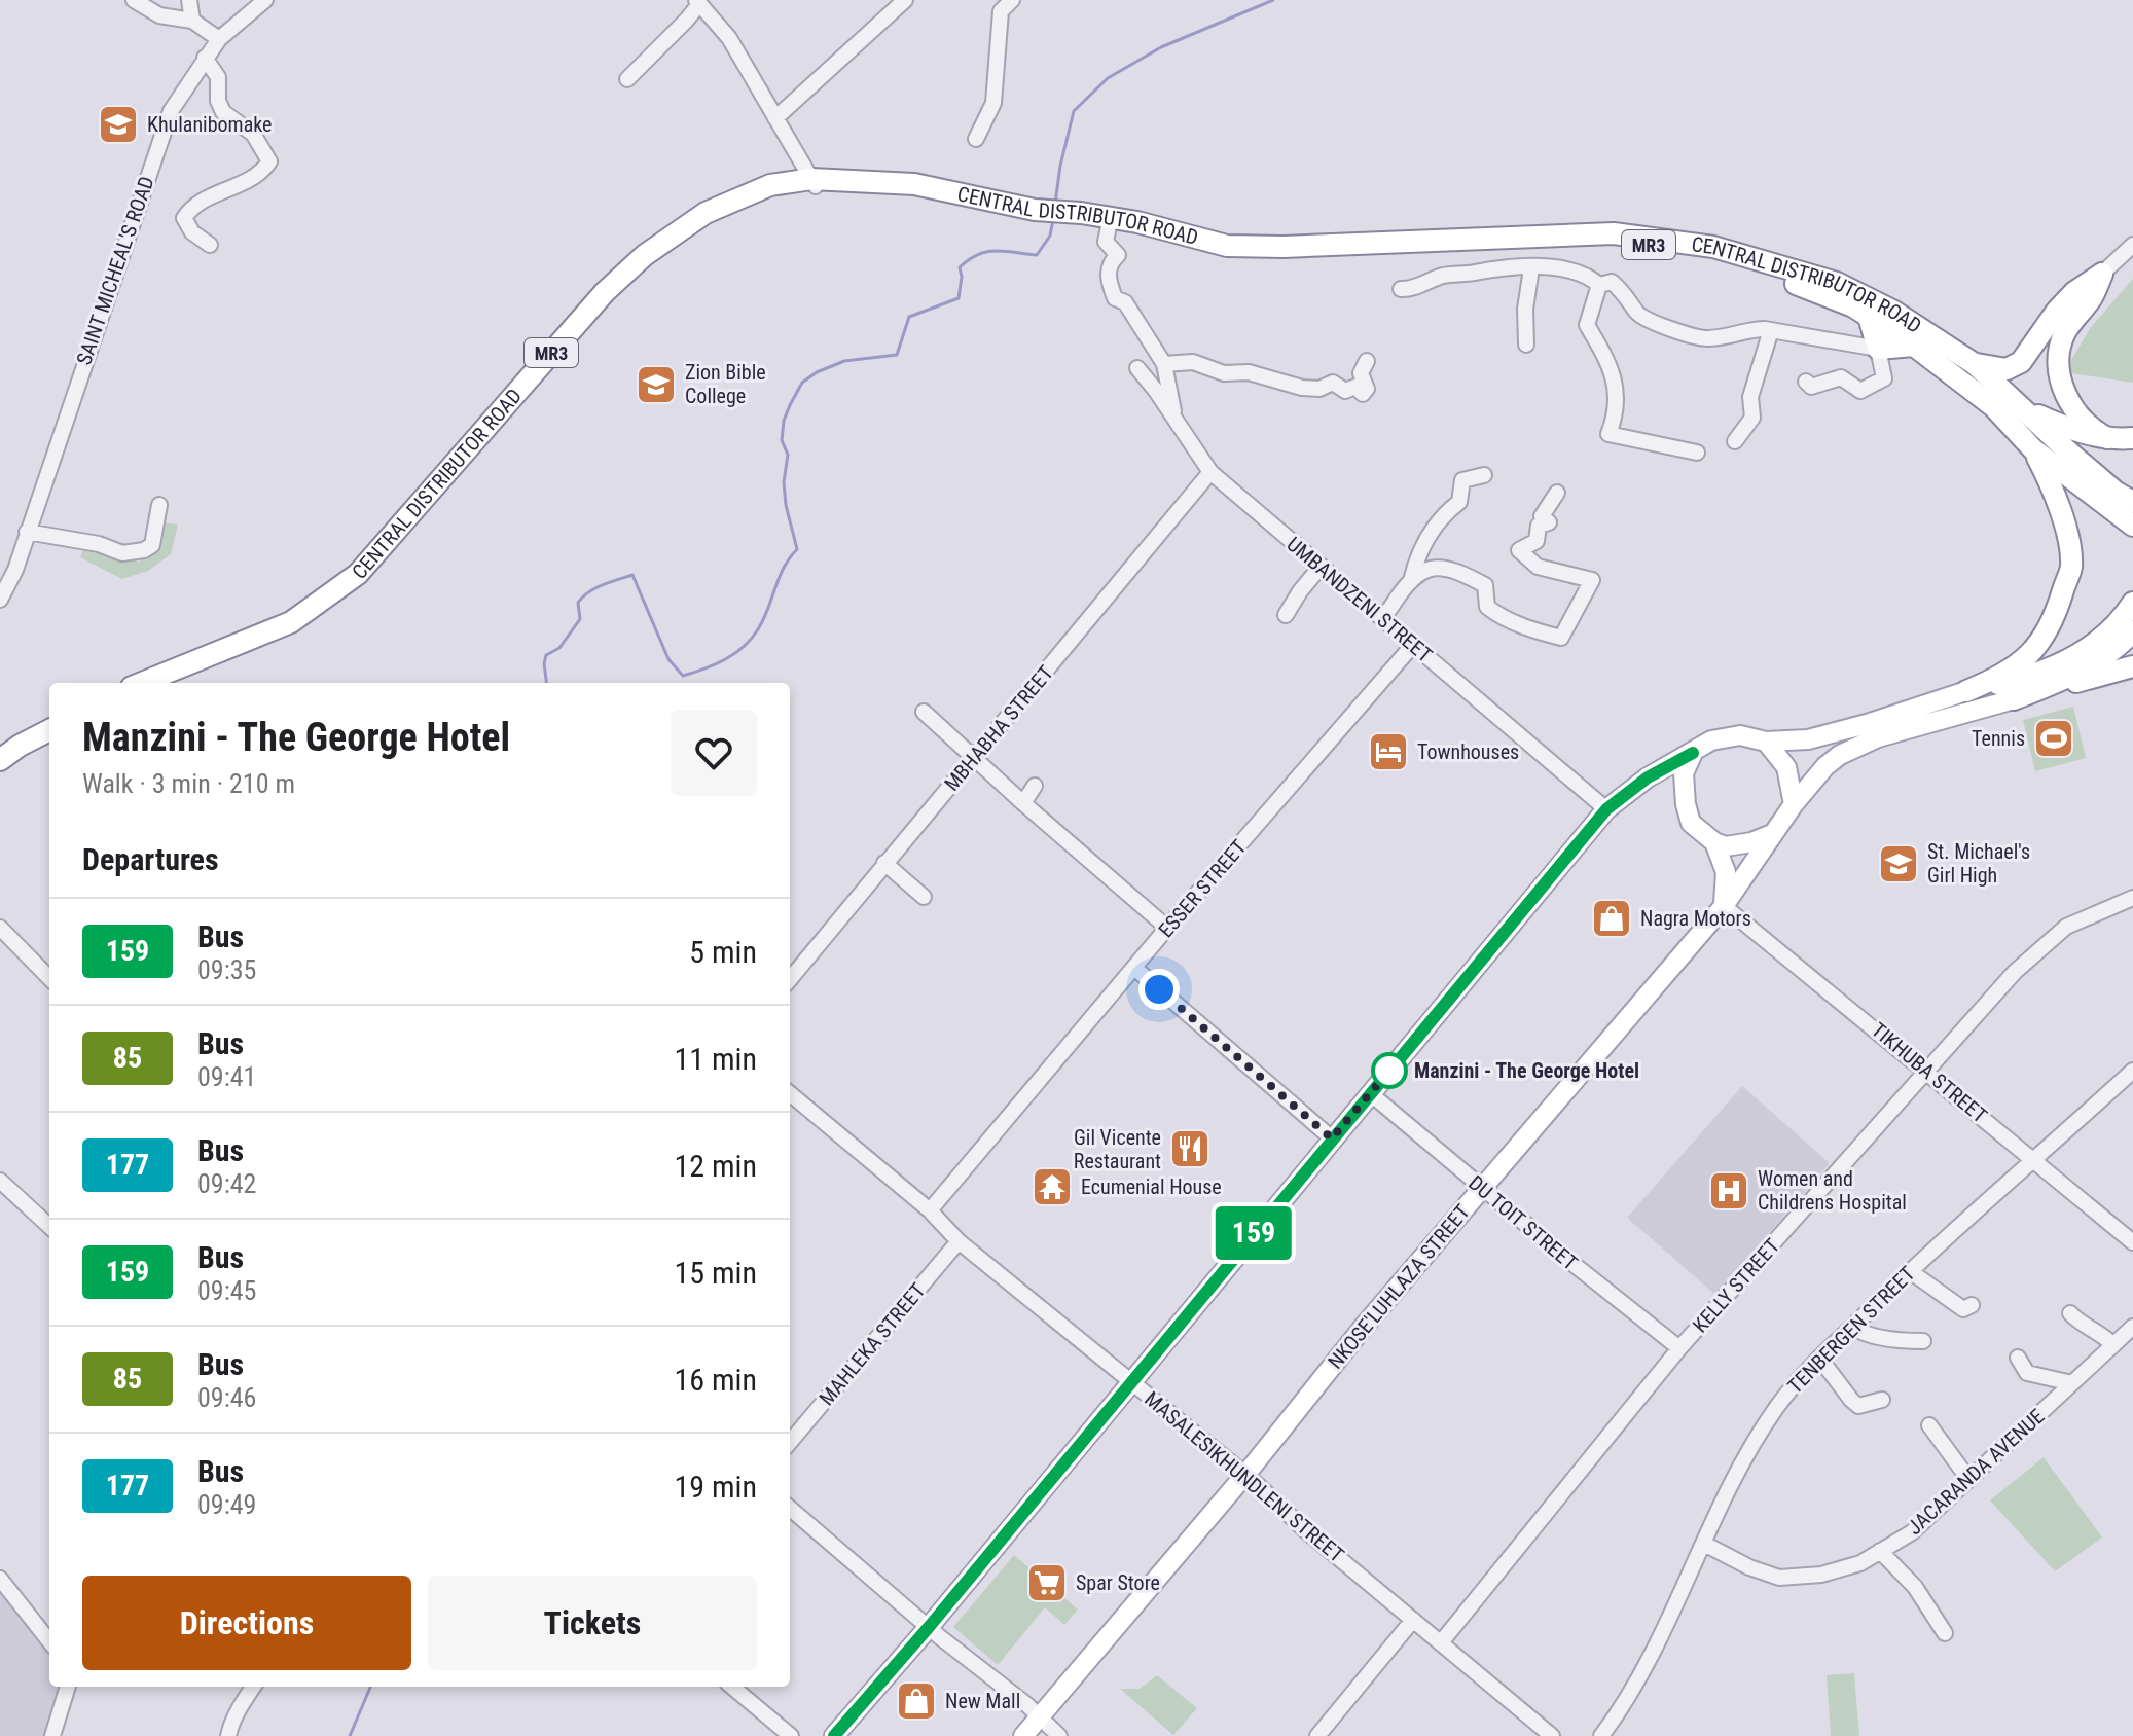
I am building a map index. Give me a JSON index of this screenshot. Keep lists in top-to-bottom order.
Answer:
{
  "streets": {
    "highway": ["CENTRAL DISTRIBUTOR ROAD", "MR3"],
    "main road": ["NKOSE'LUHLAZA STREET"],
    "street": [
      "SAINT MICHEAL'S ROAD",
      "UMBANDZENI STREET",
      "MBHABHA STREET",
      "ESSER STREET",
      "TIKHUBA STREET",
      "DU TOIT STREET",
      "KELLY STREET",
      "TENBERGEN STREET",
      "MAHLEKA STREET",
      "JACARANDA AVENUE",
      "MASALESIKHUNDLENI STREET"
    ]
  },
  "crossings": [
    ["UMBANDZENI STREET", "MBHABHA STREET"],
    ["UMBANDZENI STREET", "ESSER STREET"],
    ["ESSER STREET", "MASALESIKHUNDLENI STREET"],
    ["TIKHUBA STREET", "KELLY STREET"],
    ["TIKHUBA STREET", "NKOSE'LUHLAZA STREET"],
    ["TIKHUBA STREET", "TENBERGEN STREET"],
    ["DU TOIT STREET", "KELLY STREET"],
    ["DU TOIT STREET", "NKOSE'LUHLAZA STREET"],
    ["KELLY STREET", "MASALESIKHUNDLENI STREET"],
    ["NKOSE'LUHLAZA STREET", "MASALESIKHUNDLENI STREET"],
    ["TENBERGEN STREET", "JACARANDA AVENUE"],
    ["MAHLEKA STREET", "MASALESIKHUNDLENI STREET"]
  ],
  "places": {
    "school or university": ["Khulanibomake", "Zion Bible College", "St. Michael's Girl High"],
    "sports": ["Tennis"],
    "hotel": ["Townhouses"],
    "shop": ["Nagra Motors", "New Mall"],
    "other": ["Manzini - The George Hotel"],
    "restaurant": ["Gil Vicente Restaurant"],
    "temple": ["Ecumenial House"],
    "hospital": ["Women and Childrens Hospital"],
    "supermarket": ["Spar Store"]
  },
  "lines": ["bus line 159"],
  "page": {
    "on_map": "159",
    "heading": [
      ["Manzini - The George Hotel", "Walk · 3 min · 210 m"],
      "Departures"
    ],
    "list": [
      {
        "mark": "159",
        "name": "Bus",
        "note": "09:35",
        "value": "5 min"
      },
      {
        "mark": "85",
        "name": "Bus",
        "note": "09:41",
        "value": "11 min"
      },
      {
        "mark": "177",
        "name": "Bus",
        "note": "09:42",
        "value": "12 min"
      },
      {
        "mark": "159",
        "name": "Bus",
        "note": "09:45",
        "value": "15 min"
      },
      {
        "mark": "85",
        "name": "Bus",
        "note": "09:46",
        "value": "16 min"
      },
      {
        "mark": "177",
        "name": "Bus",
        "note": "09:49",
        "value": "19 min"
      }
    ],
    "buttons": ["Directions", "Tickets"]
  }
}
